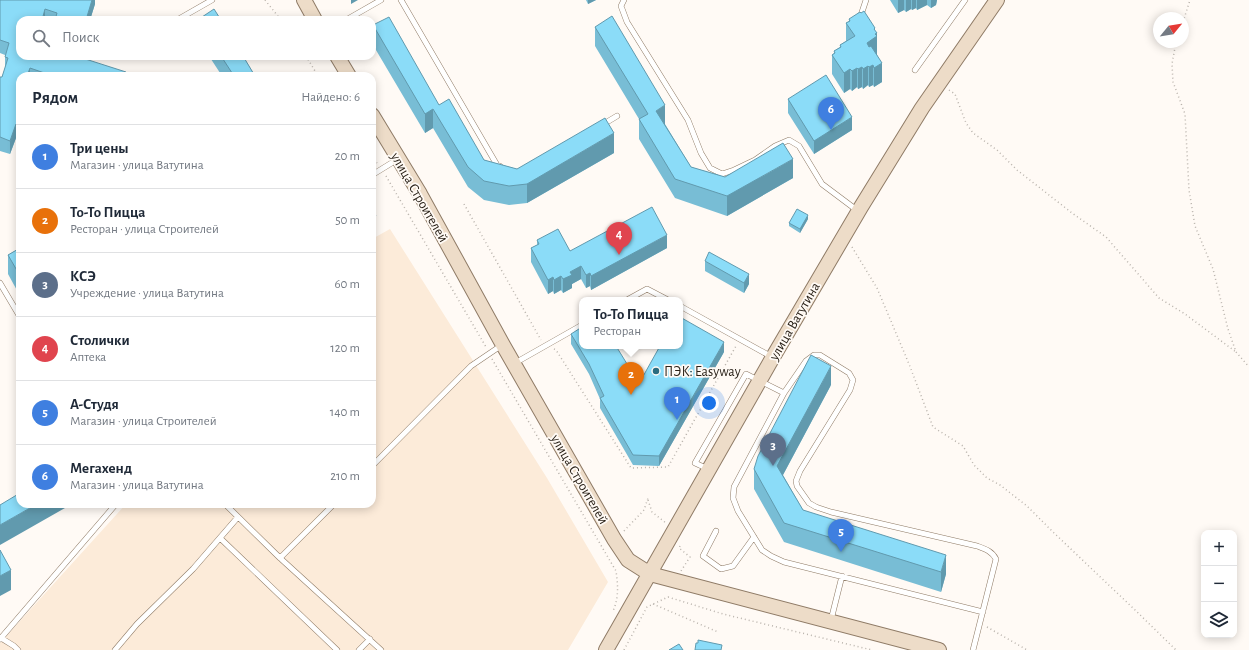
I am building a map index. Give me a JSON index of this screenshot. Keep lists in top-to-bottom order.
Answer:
{
  "streets": {
    "street": ["улица Строителей", "улица Ватутина"]
  },
  "crossings": [
    ["улица Строителей", "улица Ватутина"]
  ],
  "places": ["ПЭК: Easyway"],
  "north": "top right",
  "page": {
    "search": "Поиск",
    "heading": ["Рядом", "Найдено: 6"],
    "pins": [
      "6",
      "4",
      "2",
      "1",
      "3",
      "5"
    ],
    "list": [
      {
        "mark": "1",
        "name": "Три цены",
        "note": "Магазин · улица Ватутина",
        "value": "20 m"
      },
      {
        "mark": "2",
        "name": "То-То Пицца",
        "note": "Ресторан · улица Строителей",
        "value": "50 m"
      },
      {
        "mark": "3",
        "name": "КСЭ",
        "note": "Учреждение · улица Ватутина",
        "value": "60 m"
      },
      {
        "mark": "4",
        "name": "Столички",
        "note": "Аптека",
        "value": "120 m"
      },
      {
        "mark": "5",
        "name": "А-Студя",
        "note": "Магазин · улица Строителей",
        "value": "140 m"
      },
      {
        "mark": "6",
        "name": "Мегахенд",
        "note": "Магазин · улица Ватутина",
        "value": "210 m"
      }
    ],
    "popup": ["То-То Пицца", "Ресторан"],
    "map_buttons": ["+", "−"]
  }
}
